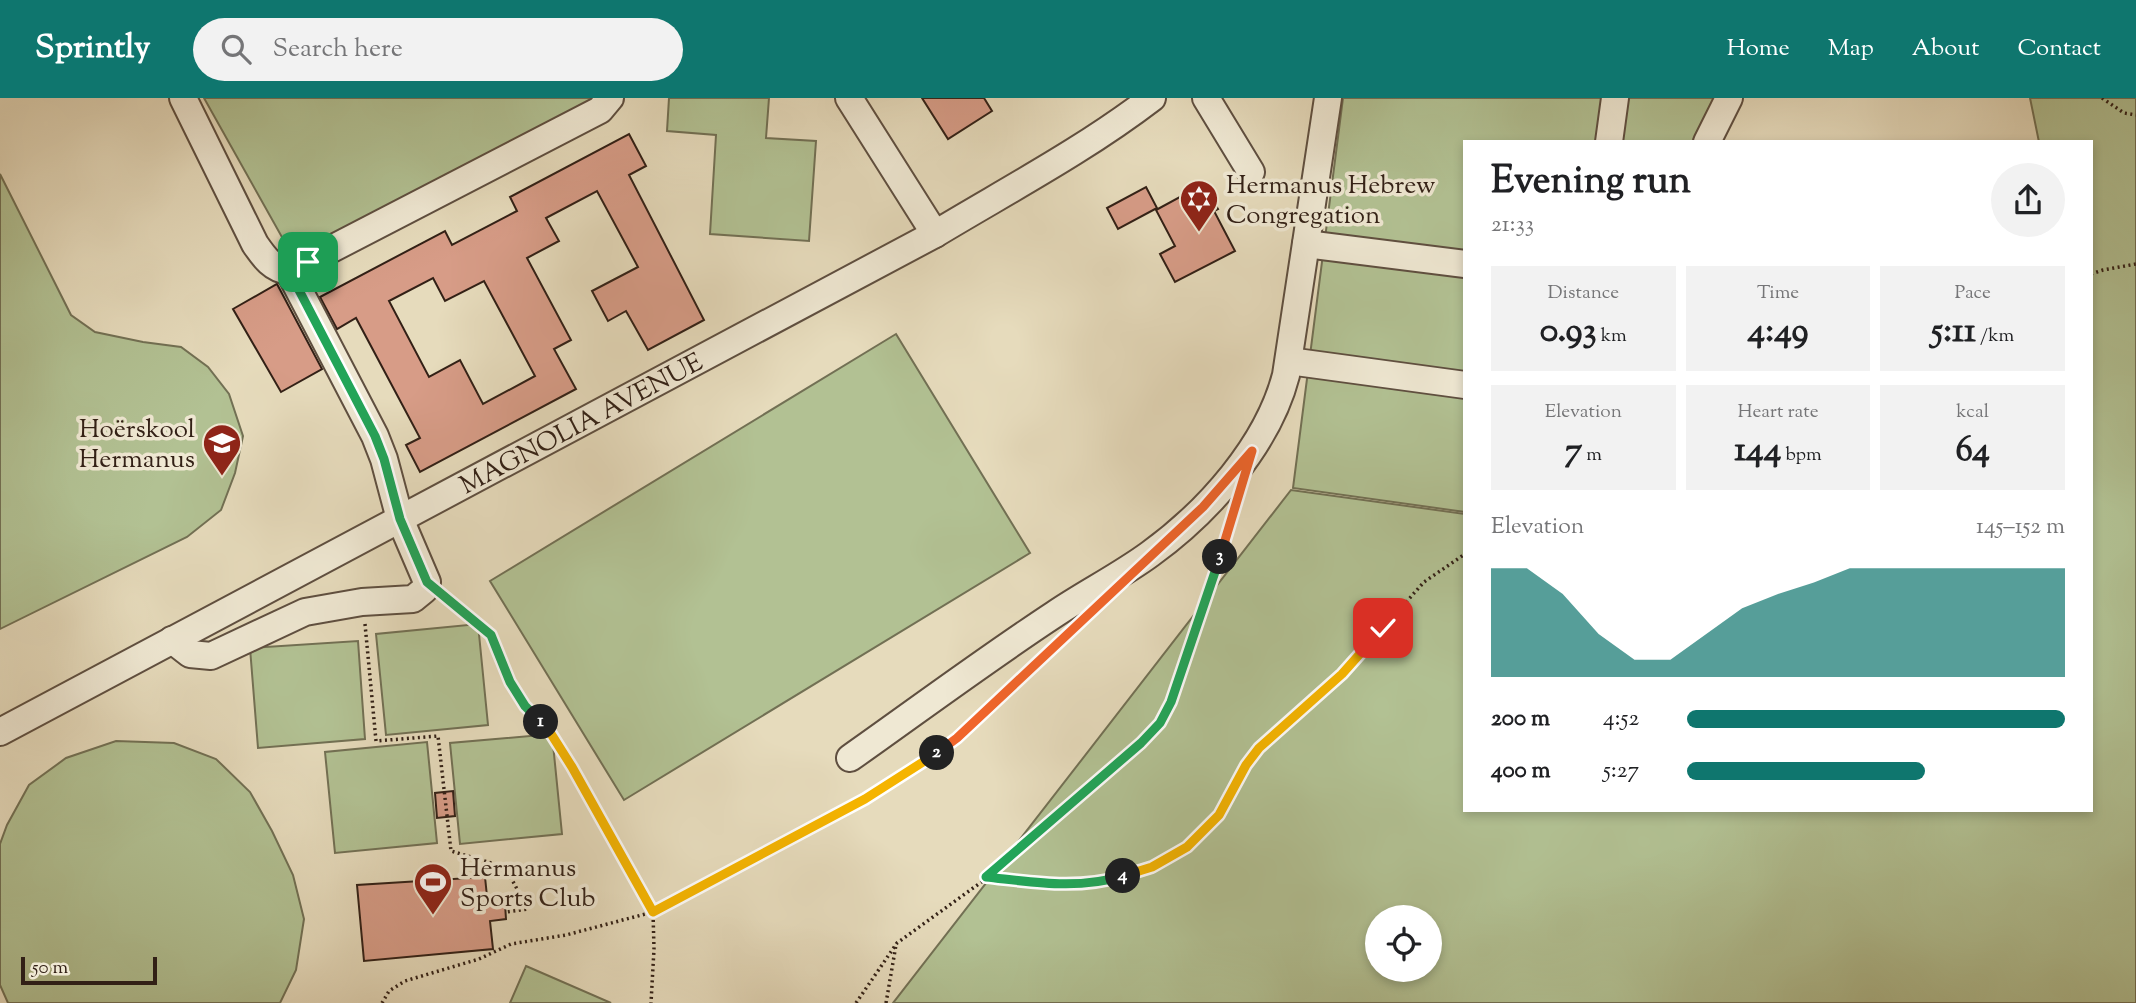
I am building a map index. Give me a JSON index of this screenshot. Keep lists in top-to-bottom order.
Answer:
{
  "streets": {
    "street": ["MAGNOLIA AVENUE"]
  },
  "places": {
    "synagogue": ["Hermanus Hebrew Congregation"],
    "school or university": ["Hoërskool Hermanus"],
    "sports": ["Hermanus Sports Club"]
  },
  "scale_bar": "50 m",
  "page": {
    "header": "Sprintly",
    "search": "Search here",
    "nav": [
      "Home",
      "Map",
      "About",
      "Contact"
    ],
    "heading": ["Evening run", "21:33"],
    "stats": [
      ["Distance", "0.93 km"],
      ["Time", "4:49"],
      ["Pace", "5:11 /km"],
      ["Elevation", "7 m"],
      ["Heart rate", "144 bpm"],
      ["kcal", "64"]
    ],
    "chart": ["Elevation", "145–152 m"],
    "pins": [
      "3",
      "1",
      "2",
      "4"
    ],
    "list": [
      {
        "name": "200 m",
        "note": "4:52"
      },
      {
        "name": "400 m",
        "note": "5:27"
      }
    ],
    "scale": "50 m"
  }
}
